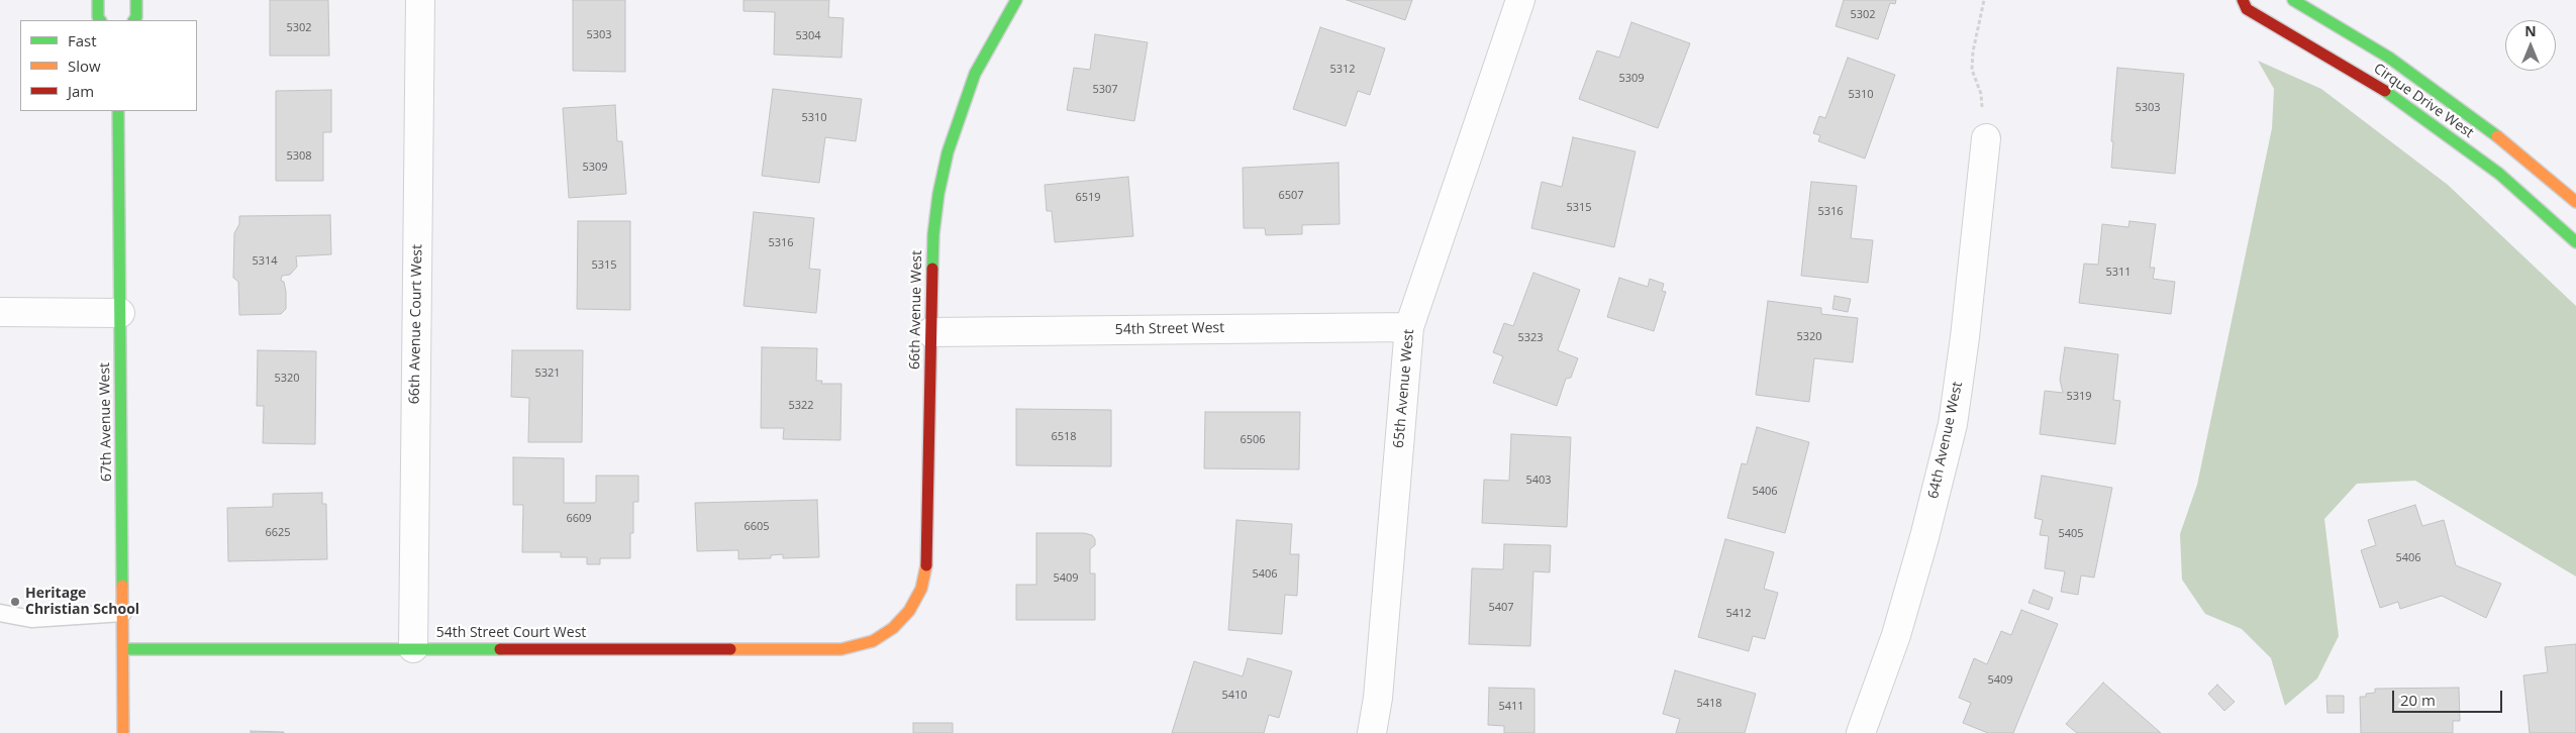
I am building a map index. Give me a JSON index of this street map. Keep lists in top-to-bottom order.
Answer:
{
  "streets": {
    "street": [
      "Cirque Drive West",
      "66th Avenue West",
      "66th Avenue Court West",
      "54th Street West",
      "65th Avenue West",
      "67th Avenue West",
      "64th Avenue West",
      "54th Street Court West"
    ]
  },
  "crossings": [
    ["66th Avenue West", "54th Street West"],
    ["66th Avenue West", "54th Street Court West"],
    ["66th Avenue Court West", "54th Street Court West"],
    ["54th Street West", "65th Avenue West"],
    ["67th Avenue West", "54th Street Court West"]
  ],
  "places": ["Heritage Christian School"],
  "house_numbers": [
    "5302",
    "5302",
    "5303",
    "5304",
    "5312",
    "5309",
    "5307",
    "5310",
    "5303",
    "5310",
    "5308",
    "5309",
    "6507",
    "6519",
    "5315",
    "5316",
    "5316",
    "5314",
    "5315",
    "5311",
    "5320",
    "5323",
    "5321",
    "5320",
    "5319",
    "5322",
    "6518",
    "6506",
    "5403",
    "5406",
    "6609",
    "6605",
    "6625",
    "5405",
    "5406",
    "5406",
    "5409",
    "5407",
    "5412",
    "5409",
    "5410",
    "5418",
    "5411"
  ],
  "legend": ["Fast", "Slow", "Jam"],
  "scale_bar": "20 m",
  "north": "top"
}
